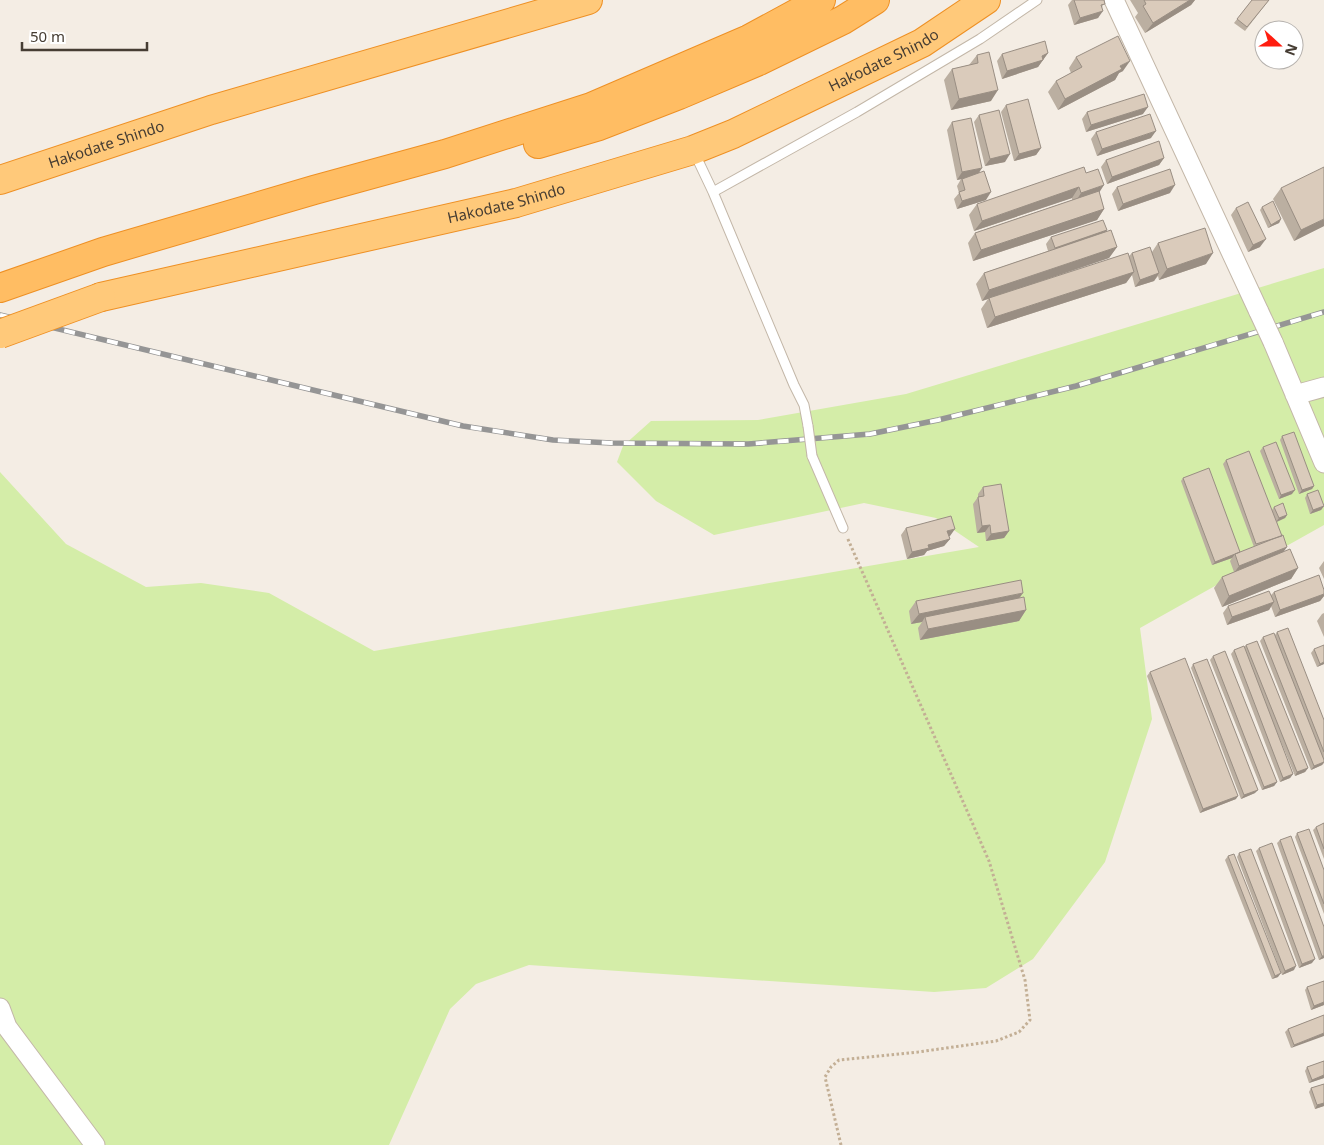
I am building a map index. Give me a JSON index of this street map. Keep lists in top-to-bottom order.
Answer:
{
  "streets": {
    "highway": ["Hakodate Shindo"]
  },
  "scale_bar": "50 m",
  "north": "right"
}
